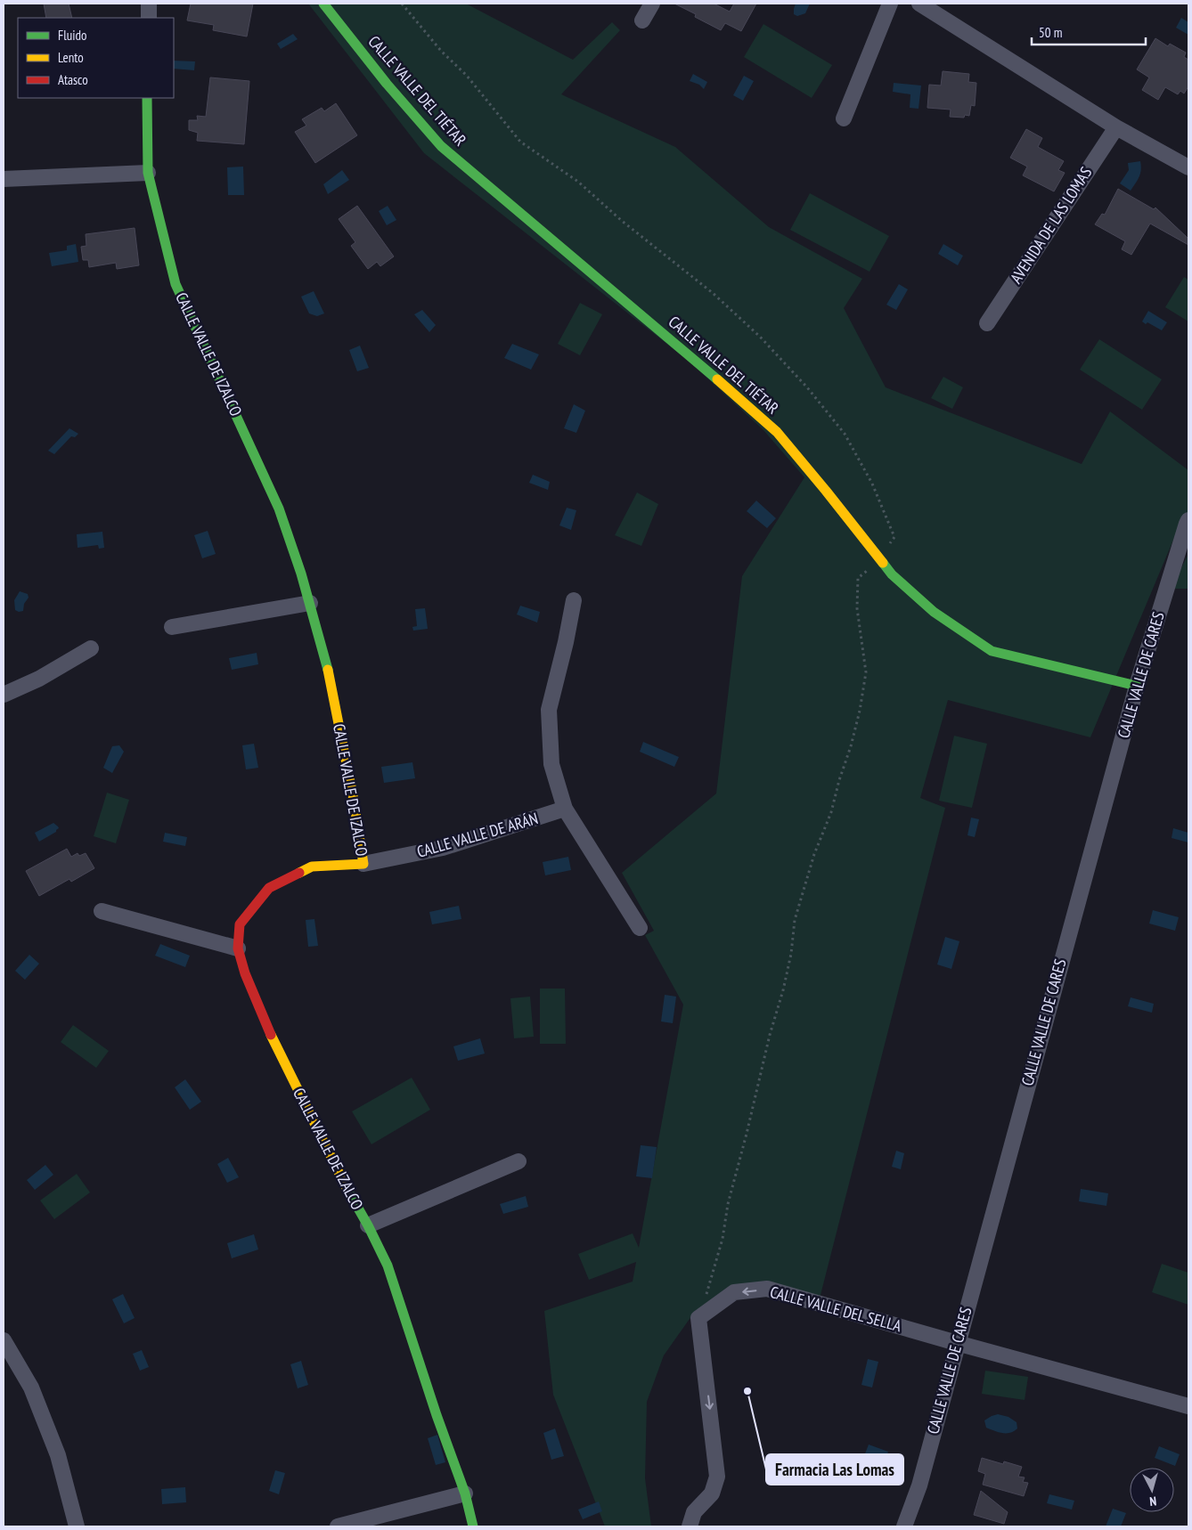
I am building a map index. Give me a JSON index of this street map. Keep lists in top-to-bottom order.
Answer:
{
  "streets": {
    "street": [
      "CALLE VALLE DEL TIÉTAR",
      "AVENIDA DE LAS LOMAS",
      "CALLE VALLE DE IZALCO",
      "CALLE VALLE DE CARES",
      "CALLE VALLE DE ARÁN",
      "CALLE VALLE DEL SELLA"
    ]
  },
  "crossings": [
    ["CALLE VALLE DEL TIÉTAR", "CALLE VALLE DE CARES"],
    ["CALLE VALLE DE IZALCO", "CALLE VALLE DE ARÁN"],
    ["CALLE VALLE DE CARES", "CALLE VALLE DEL SELLA"]
  ],
  "one_way": ["CALLE VALLE DEL SELLA"],
  "places": ["Farmacia Las Lomas"],
  "legend": ["Fluido", "Lento", "Atasco"],
  "scale_bar": "50 m",
  "north": "bottom"
}
